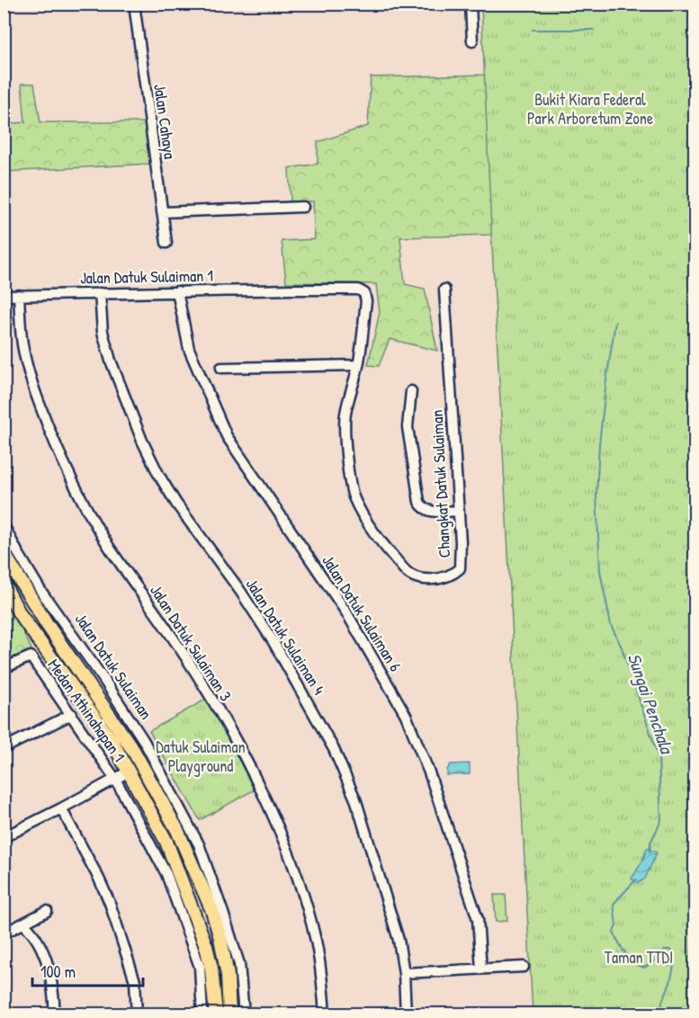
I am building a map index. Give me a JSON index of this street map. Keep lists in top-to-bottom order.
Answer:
{
  "streets": {
    "main road": ["Jalan Datuk Sulaiman"],
    "street": [
      "Jalan Cahaya",
      "Jalan Datuk Sulaiman 1",
      "Changkat Datuk Sulaiman",
      "Jalan Datuk Sulaiman 6",
      "Jalan Datuk Sulaiman 4",
      "Jalan Datuk Sulaiman 3",
      "Medan Athinahapan 1"
    ]
  },
  "crossings": [
    ["Jalan Datuk Sulaiman 1", "Changkat Datuk Sulaiman"],
    ["Jalan Datuk Sulaiman 1", "Jalan Datuk Sulaiman 6"],
    ["Jalan Datuk Sulaiman 1", "Jalan Datuk Sulaiman 4"],
    ["Jalan Datuk Sulaiman 1", "Jalan Datuk Sulaiman 3"]
  ],
  "water": ["Sungai Penchala"],
  "parks": ["Bukit Kiara Federal Park Arboretum Zone", "Datuk Sulaiman Playground", "Taman TTDI"],
  "scale_bar": "100 m"
}
